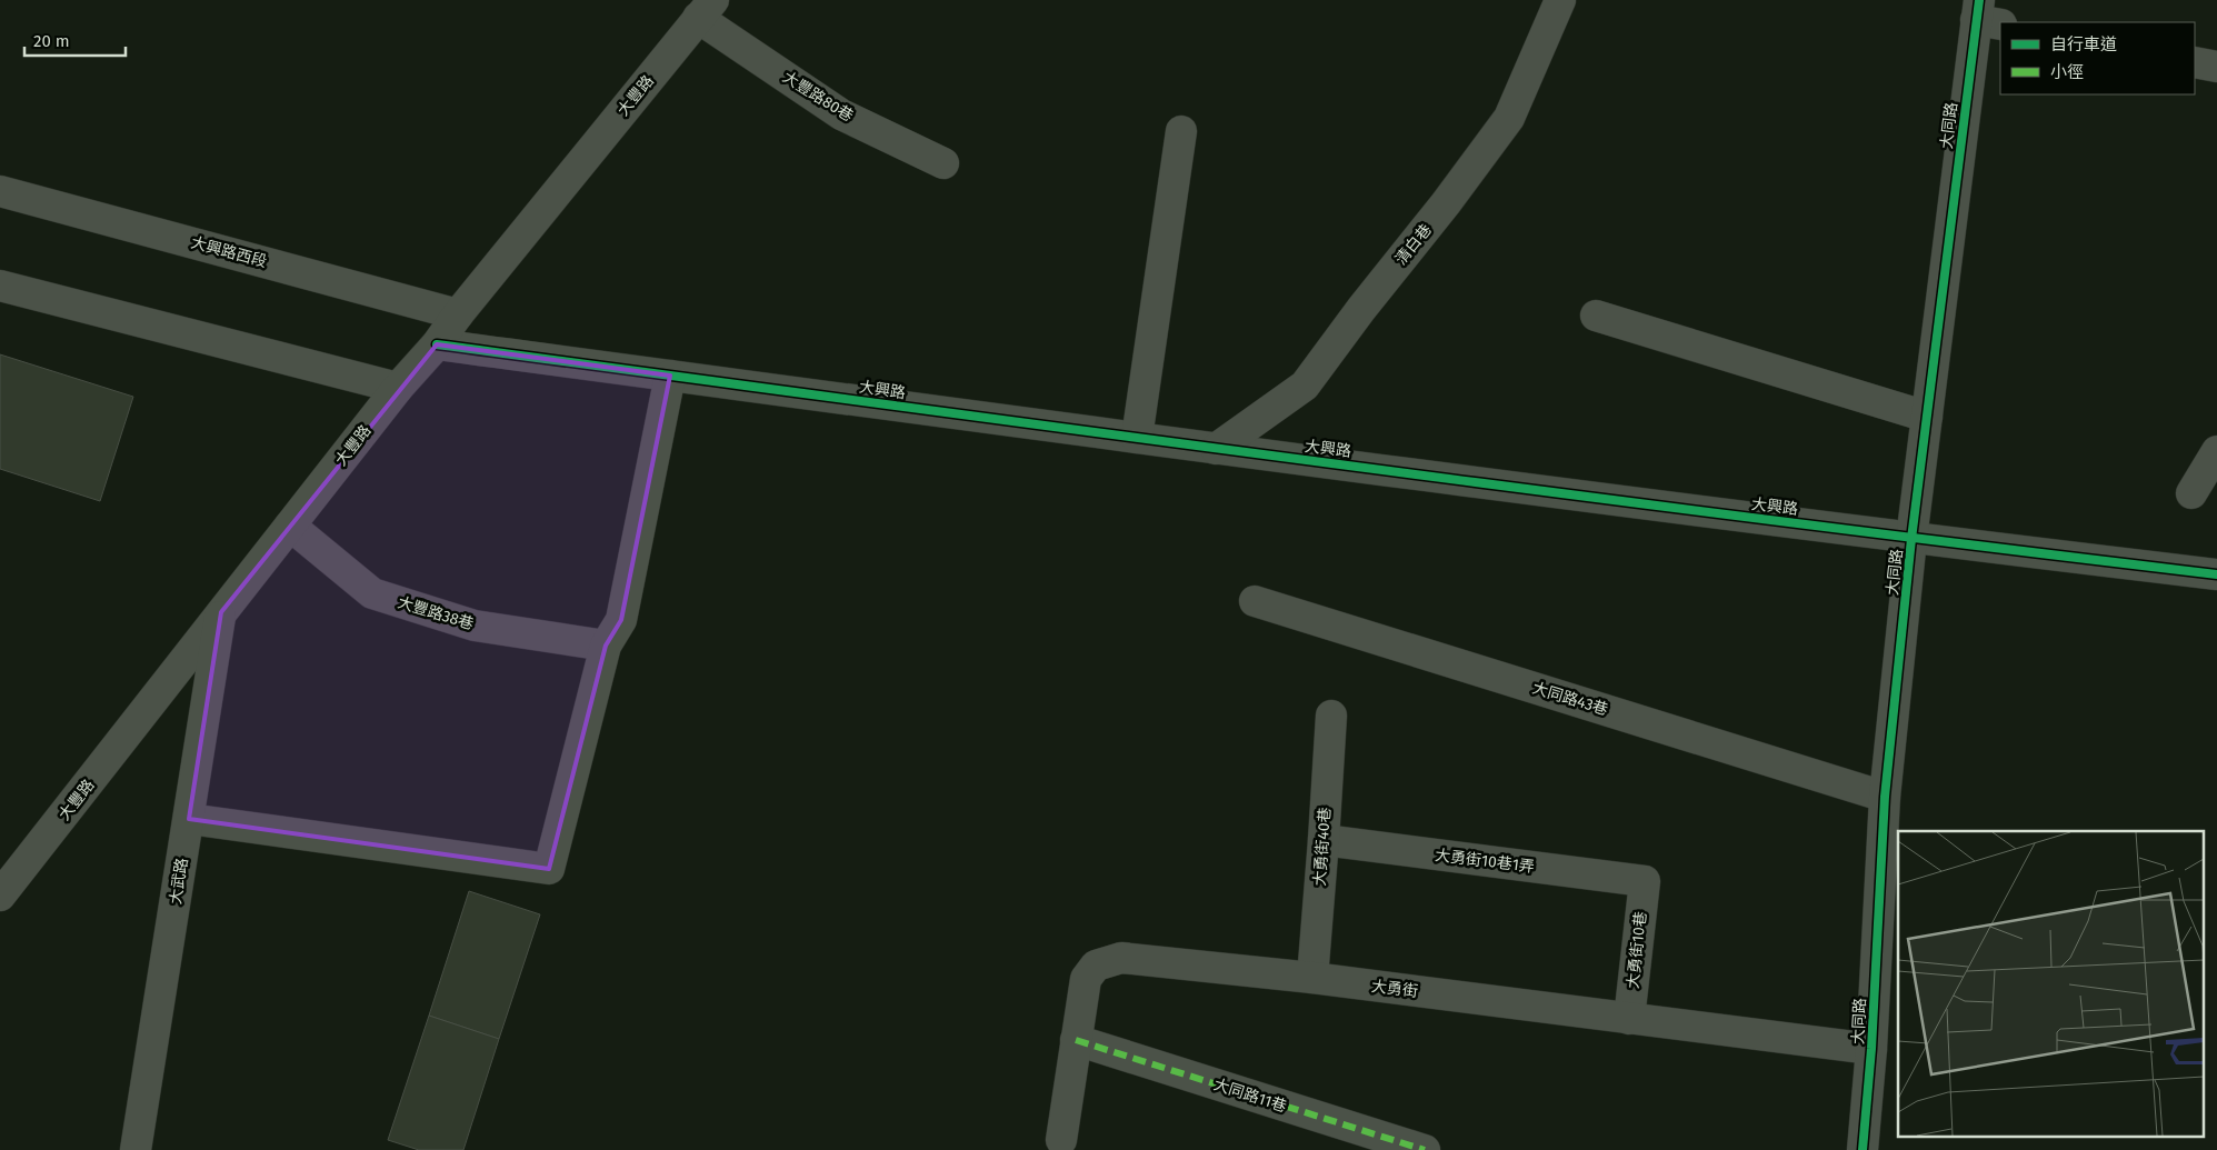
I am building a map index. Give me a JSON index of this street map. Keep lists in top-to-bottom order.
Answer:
{
  "streets": {
    "street": [
      "大豐路",
      "大豐路80巷",
      "大同路",
      "清白巷",
      "大興路西段",
      "大興路",
      "大豐路38巷",
      "大同路43巷",
      "大勇街40巷",
      "大勇街10巷1弄",
      "大武路",
      "大勇街10巷",
      "大勇街",
      "大同路11巷"
    ]
  },
  "crossings": [
    ["大豐路", "大豐路80巷"],
    ["大豐路", "大興路西段"],
    ["大豐路", "大興路"],
    ["大豐路", "大豐路38巷"],
    ["大豐路", "大武路"],
    ["大同路", "大興路"],
    ["大同路", "大同路43巷"],
    ["大同路", "大勇街"],
    ["清白巷", "大興路"],
    ["大勇街40巷", "大勇街10巷1弄"],
    ["大勇街40巷", "大勇街"],
    ["大勇街10巷1弄", "大勇街10巷"],
    ["大勇街10巷", "大勇街"],
    ["大勇街", "大同路11巷"]
  ],
  "legend": ["自行車道", "小徑"],
  "scale_bar": "20 m"
}
